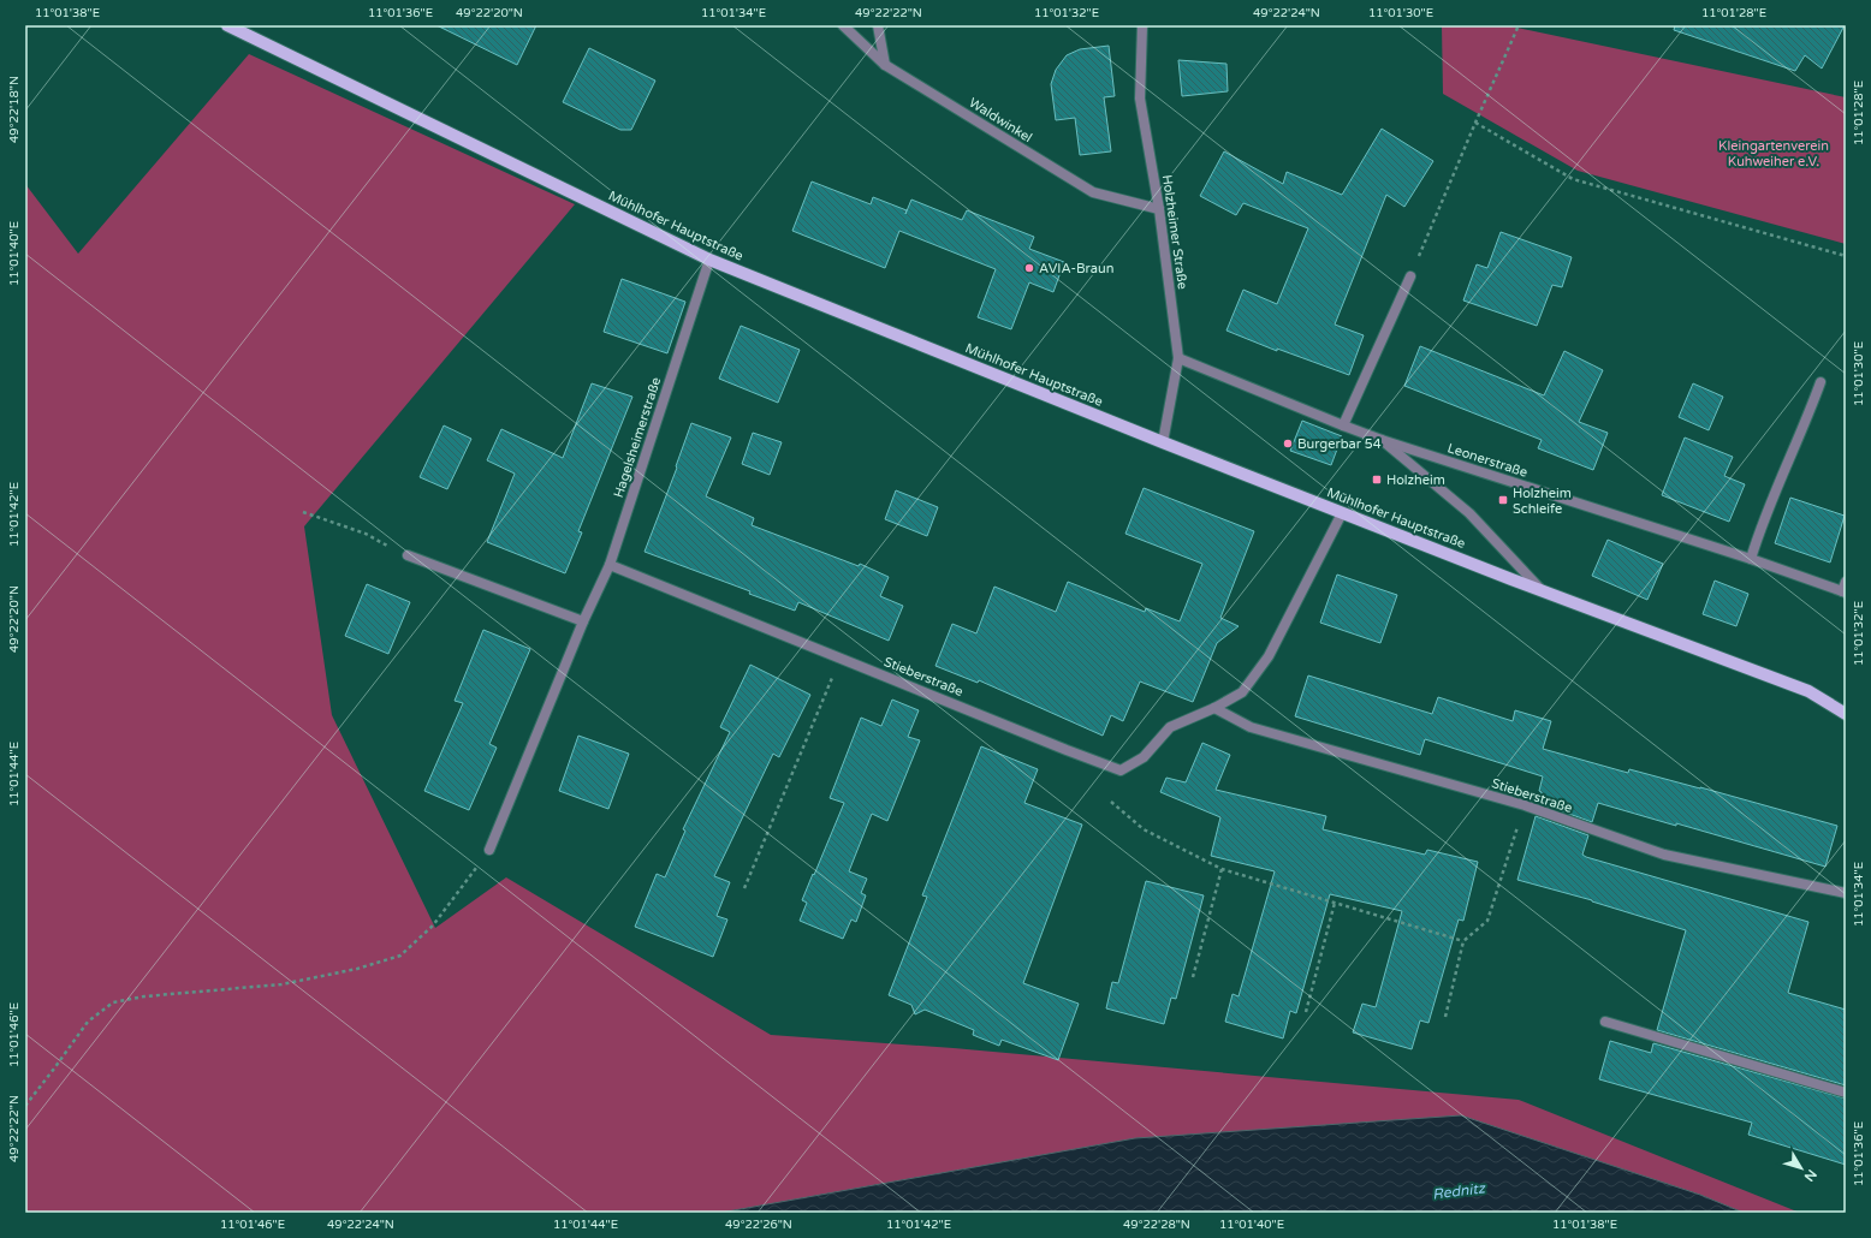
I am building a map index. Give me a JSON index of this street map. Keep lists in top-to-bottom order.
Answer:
{
  "streets": {
    "main road": ["Mühlhofer Hauptstraße"],
    "street": [
      "Waldwinkel",
      "Holzheimer Straße",
      "Hagelsheimerstraße",
      "Leonerstraße",
      "Stieberstraße"
    ]
  },
  "crossings": [
    ["Waldwinkel", "Holzheimer Straße"],
    ["Mühlhofer Hauptstraße", "Holzheimer Straße"],
    ["Mühlhofer Hauptstraße", "Hagelsheimerstraße"],
    ["Mühlhofer Hauptstraße", "Stieberstraße"],
    ["Holzheimer Straße", "Leonerstraße"],
    ["Hagelsheimerstraße", "Stieberstraße"]
  ],
  "water": ["Rednitz"],
  "parks": ["Kleingartenverein Kuhweiher e.V."],
  "places": {
    "other": ["AVIA-Braun", "Burgerbar 54"],
    "transit": ["Holzheim", "Holzheim Schleife"]
  },
  "north": "bottom right",
  "coordinates": [
    "11°01'38\"E",
    "11°01'36\"E",
    "49°22'20\"N",
    "11°01'34\"E",
    "49°22'22\"N",
    "11°01'32\"E",
    "49°22'24\"N",
    "11°01'30\"E",
    "11°01'28\"E",
    "49°22'18\"N",
    "11°01'40\"E",
    "11°01'42\"E",
    "11°01'44\"E",
    "11°01'46\"E",
    "49°22'26\"N",
    "49°22'28\"N"
  ]
}
